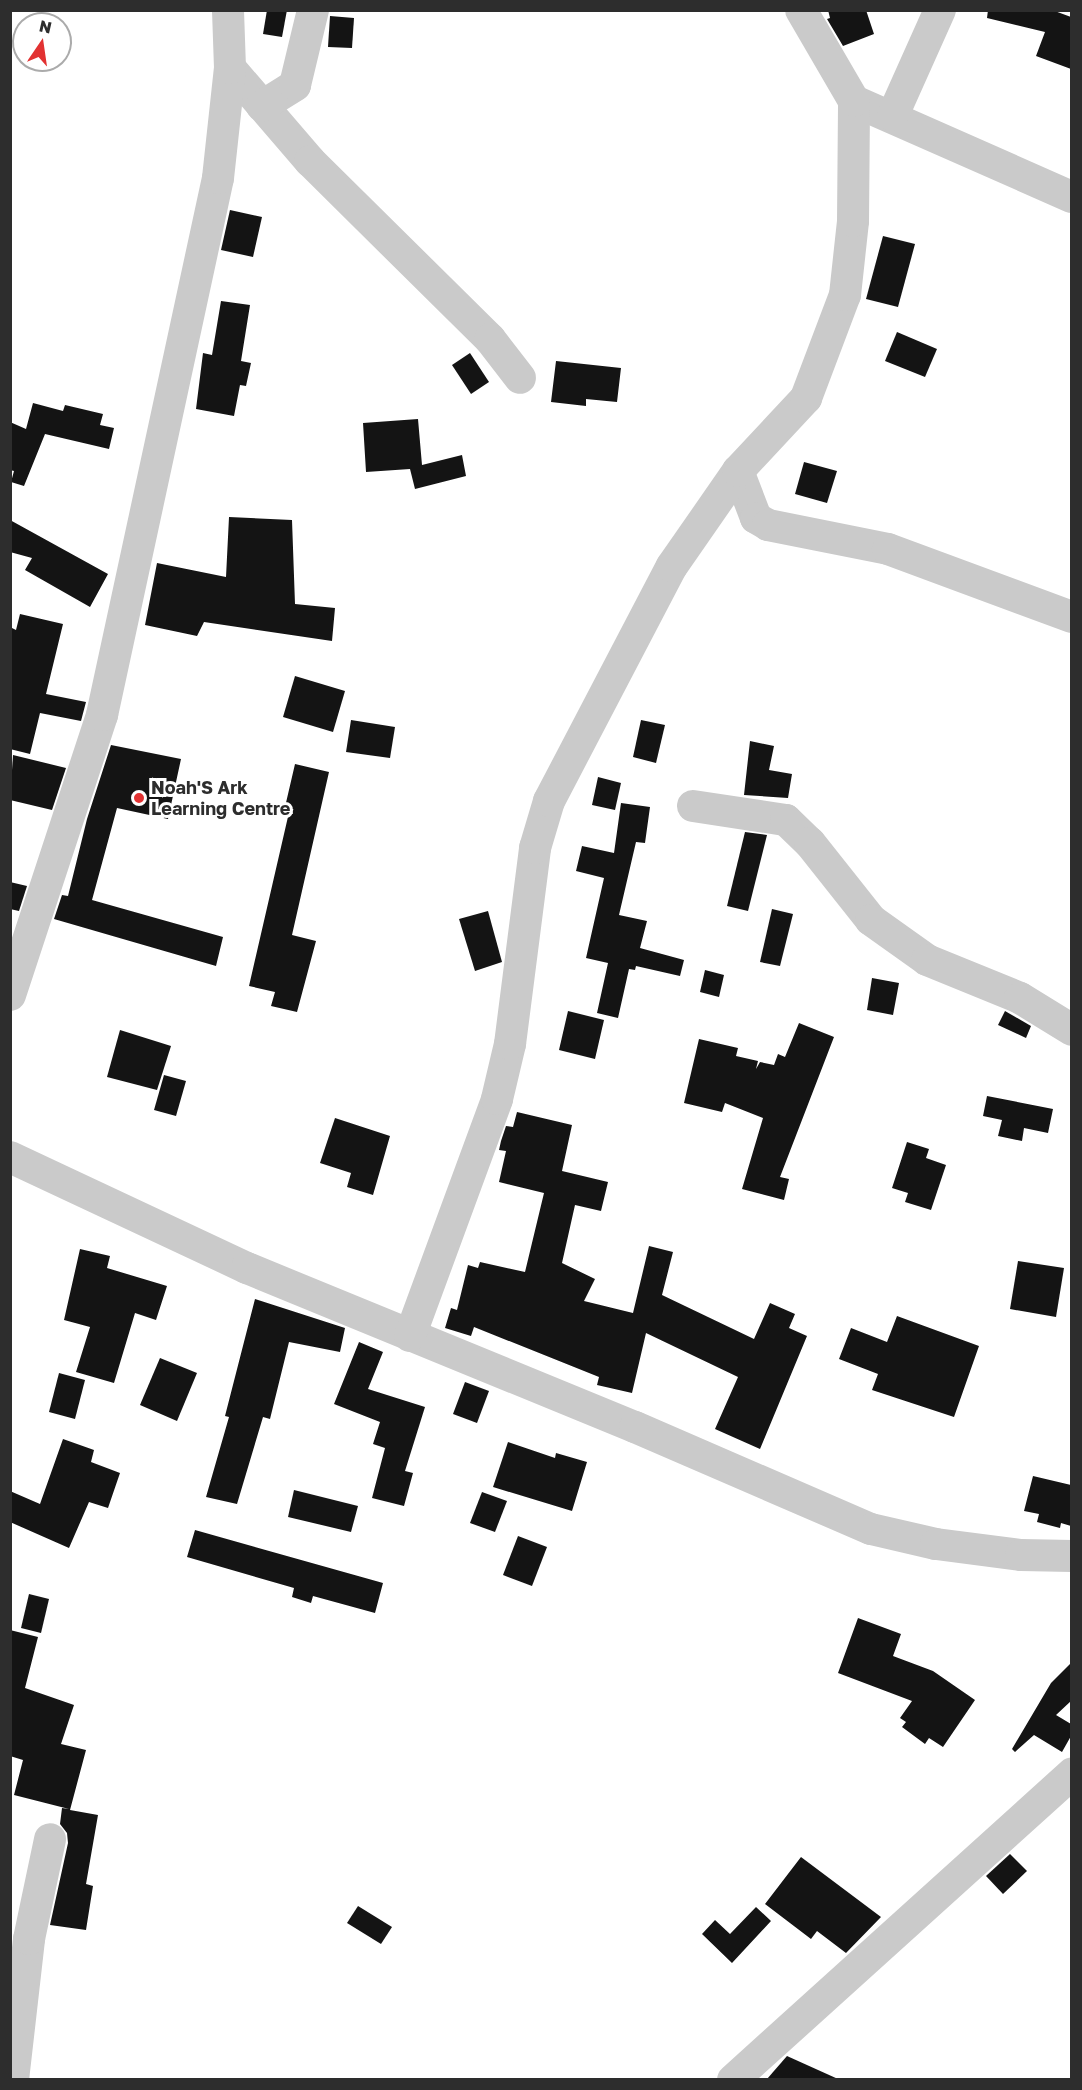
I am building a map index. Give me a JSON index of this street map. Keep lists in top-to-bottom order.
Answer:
{
  "places": ["Noah'S Ark Learning Centre"],
  "north": "top"
}
